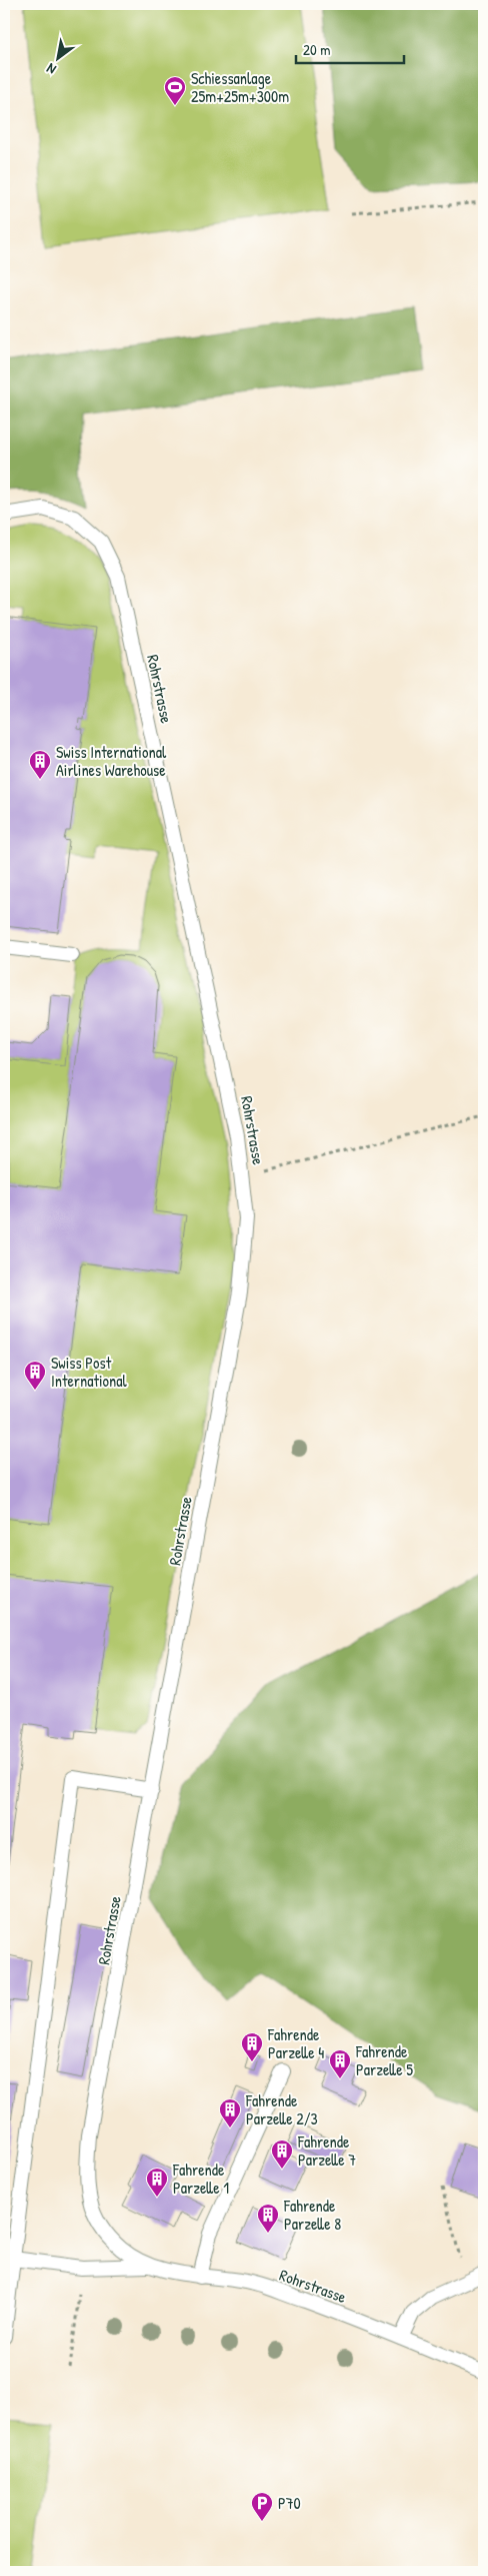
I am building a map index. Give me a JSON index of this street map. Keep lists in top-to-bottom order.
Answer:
{
  "streets": {
    "lane": ["Rohrstrasse"]
  },
  "places": {
    "sports": ["Schiessanlage 25m+25m+300m"],
    "building": [
      "Swiss International Airlines Warehouse",
      "Swiss Post International",
      "Fahrende Parzelle 4",
      "Fahrende Parzelle 5",
      "Fahrende Parzelle 2/3",
      "Fahrende Parzelle 7",
      "Fahrende Parzelle 1",
      "Fahrende Parzelle 8"
    ],
    "parking": ["P70"]
  },
  "scale_bar": "20 m",
  "north": "bottom left"
}
